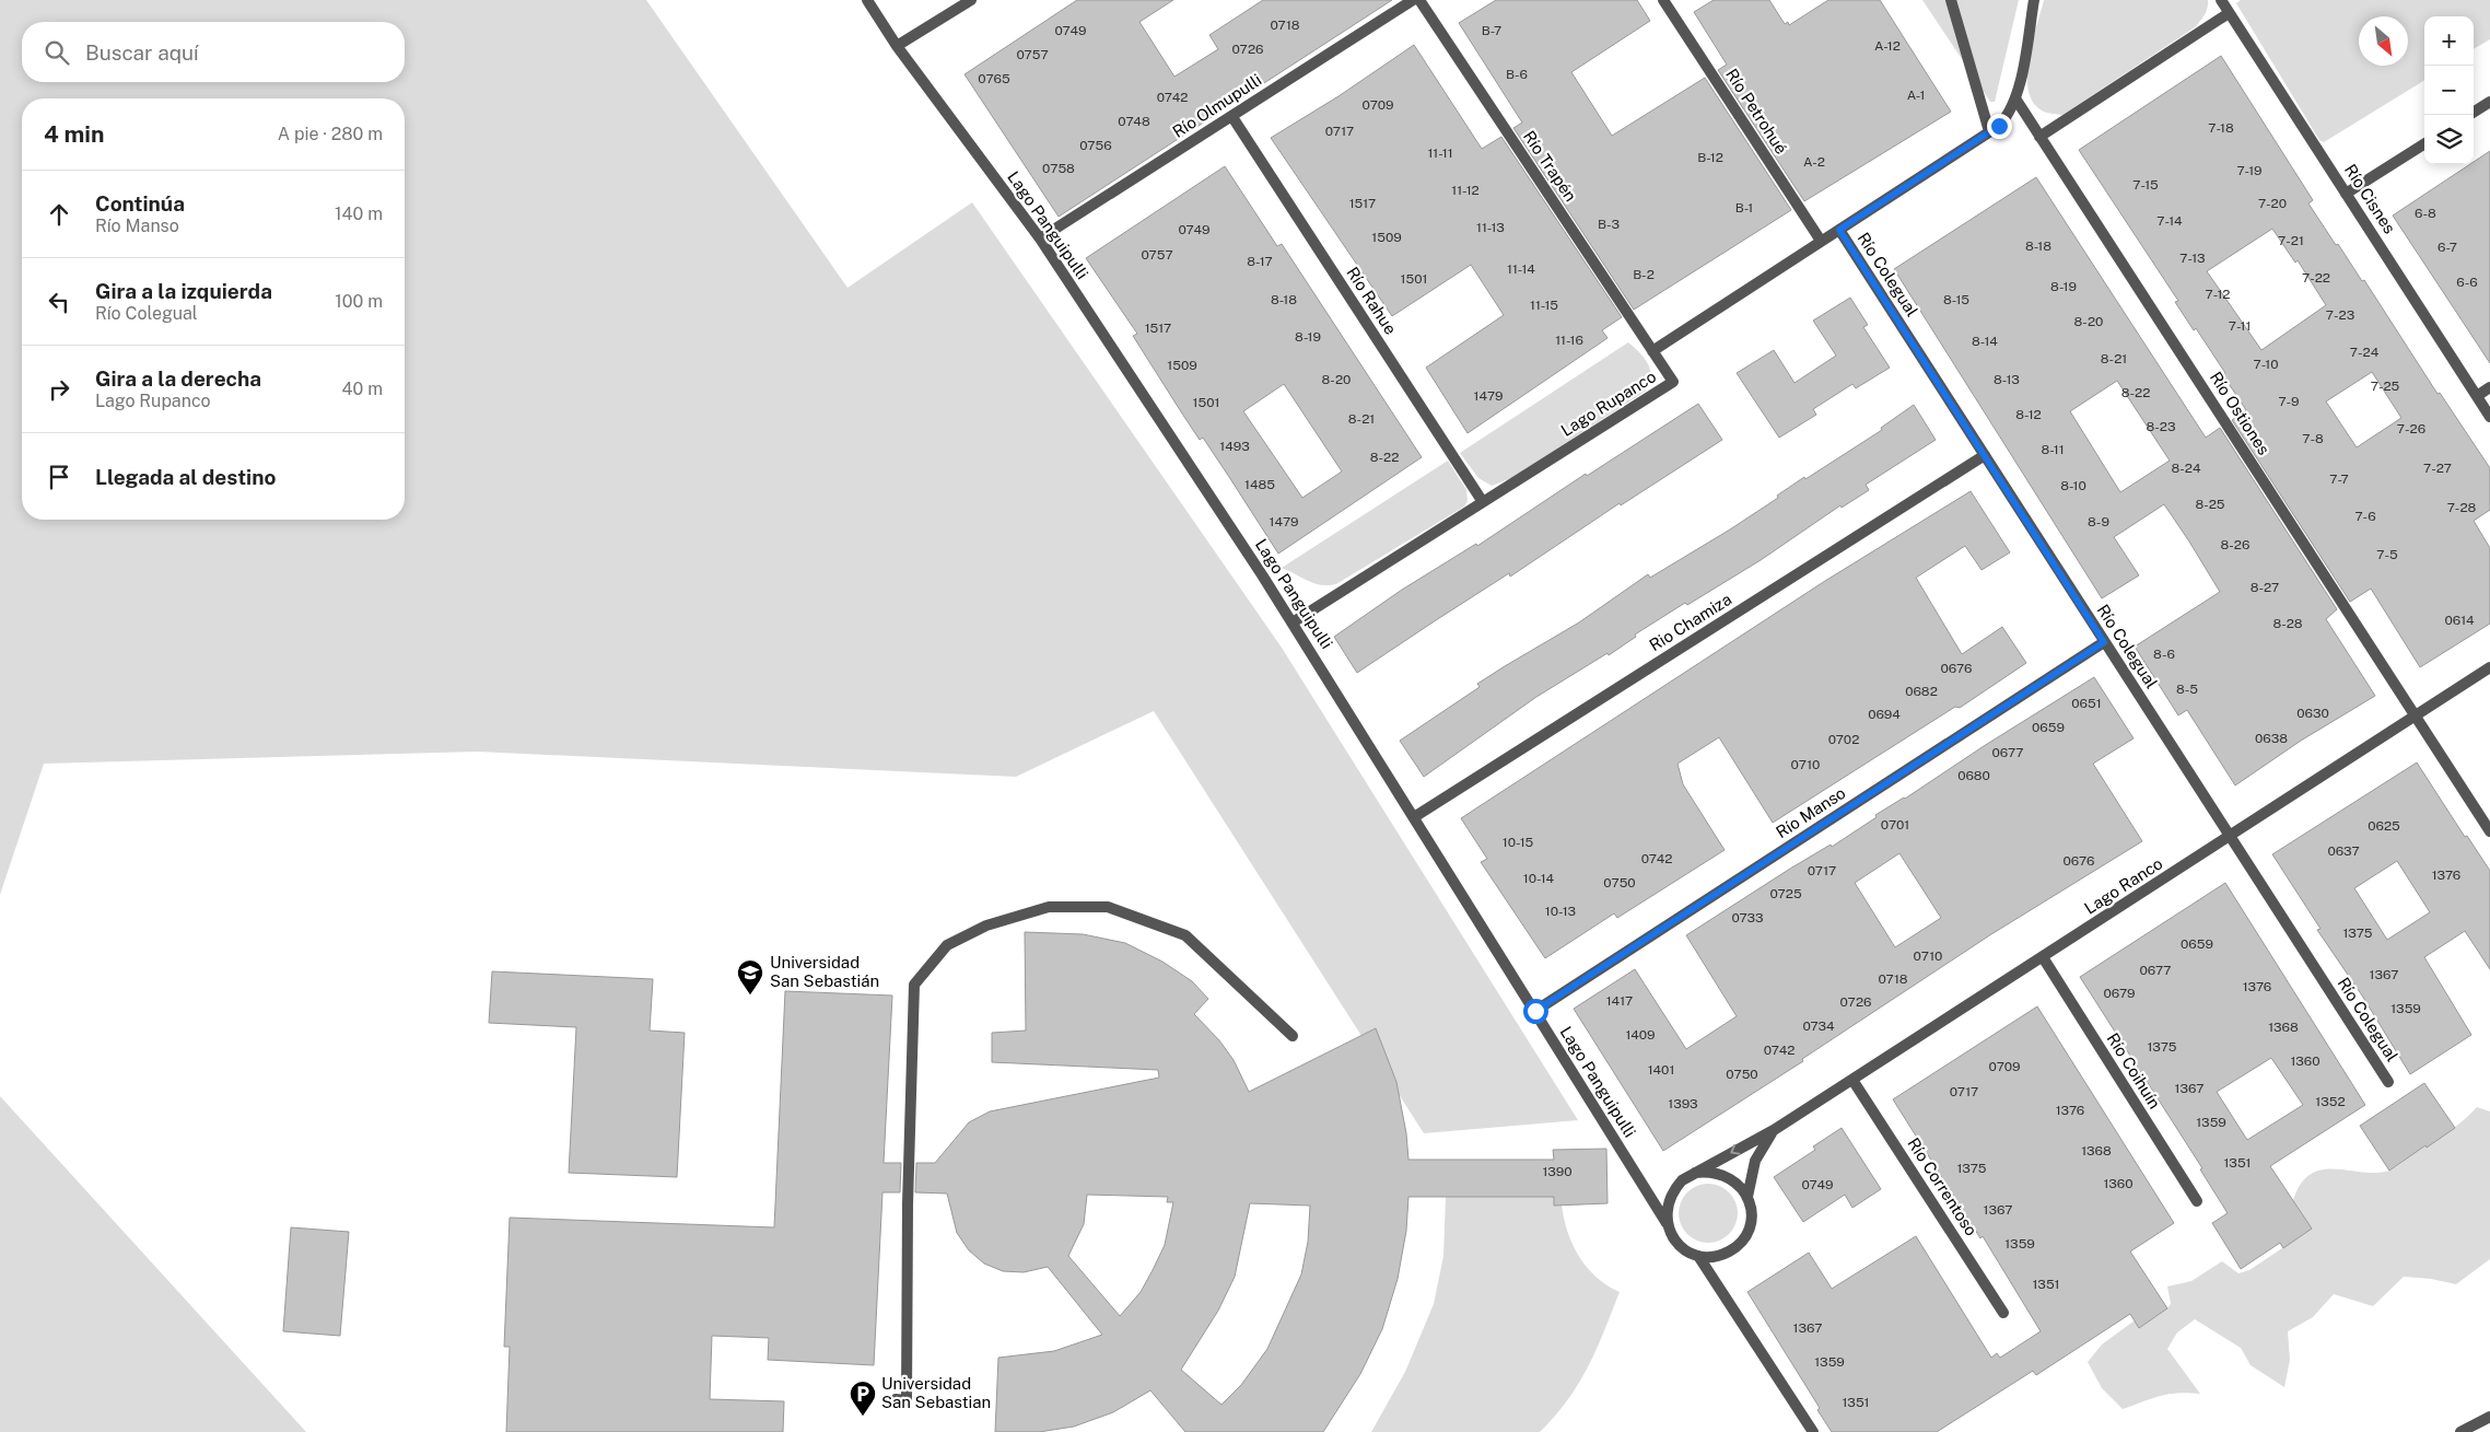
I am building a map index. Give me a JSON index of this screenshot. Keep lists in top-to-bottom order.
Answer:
{
  "streets": {
    "street": [
      "Río Olmupulli",
      "Río Petrohué",
      "Río Trapén",
      "Río Cisnes",
      "Lago Panguipulli",
      "Río Colegual",
      "Río Rahue",
      "Lago Rupanco",
      "Río Ostiones",
      "Rio Chamiza",
      "Río Manso",
      "Lago Ranco",
      "Río Coihuín",
      "Río Correntoso"
    ]
  },
  "crossings": [
    ["Río Olmupulli", "Lago Panguipulli"],
    ["Río Olmupulli", "Río Rahue"],
    ["Río Petrohué", "Lago Rupanco"],
    ["Río Trapén", "Lago Rupanco"],
    ["Lago Panguipulli", "Lago Rupanco"],
    ["Lago Panguipulli", "Rio Chamiza"],
    ["Lago Panguipulli", "Río Manso"],
    ["Lago Panguipulli", "Lago Ranco"],
    ["Río Colegual", "Lago Rupanco"],
    ["Río Colegual", "Rio Chamiza"],
    ["Río Colegual", "Río Manso"],
    ["Río Colegual", "Lago Ranco"],
    ["Río Rahue", "Lago Rupanco"],
    ["Lago Rupanco", "Río Ostiones"],
    ["Río Ostiones", "Lago Ranco"],
    ["Lago Ranco", "Río Coihuín"],
    ["Lago Ranco", "Río Correntoso"]
  ],
  "places": {
    "school or university": ["Universidad San Sebastián"],
    "parking": ["Universidad San Sebastian"]
  },
  "house_numbers": [
    "0718",
    "0749",
    "B-7",
    "A-12",
    "0726",
    "0757",
    "B-6",
    "0765",
    "A-1",
    "0742",
    "0709",
    "0748",
    "7-18",
    "0717",
    "0756",
    "11-11",
    "B-12",
    "A-2",
    "0758",
    "7-19",
    "7-15",
    "11-12",
    "1517",
    "7-20",
    "B-1",
    "6-8",
    "7-14",
    "B-3",
    "11-13",
    "0749",
    "1509",
    "7-21",
    "8-18",
    "6-7",
    "0757",
    "7-13",
    "8-17",
    "11-14",
    "B-2",
    "7-22",
    "1501",
    "6-6",
    "8-19",
    "7-12",
    "8-18",
    "8-15",
    "11-15",
    "7-23",
    "8-20",
    "7-11",
    "1517",
    "8-19",
    "11-16",
    "8-14",
    "7-24",
    "8-21",
    "7-10",
    "1509",
    "8-20",
    "8-13",
    "7-25",
    "8-22",
    "1479",
    "7-9",
    "1501",
    "8-12",
    "8-21",
    "8-23",
    "7-26",
    "7-8",
    "1493",
    "8-11",
    "8-22",
    "8-24",
    "7-27",
    "7-7",
    "1485",
    "8-10",
    "8-25",
    "7-28",
    "7-6",
    "1479",
    "8-9",
    "8-26",
    "7-5",
    "8-27",
    "0614",
    "8-28",
    "8-6",
    "0676",
    "8-5",
    "0682",
    "0651",
    "0630",
    "0694",
    "0659",
    "0638",
    "0702",
    "0677",
    "0710",
    "0680",
    "0701",
    "0625",
    "10-15",
    "0637",
    "0742",
    "0676",
    "0717",
    "1376",
    "10-14",
    "0750",
    "0725",
    "10-13",
    "0733",
    "1375",
    "0659",
    "0710",
    "0677",
    "1367",
    "0718",
    "1376",
    "0679",
    "1417",
    "0726",
    "1359",
    "0734",
    "1368",
    "1409",
    "1375",
    "0742",
    "1360",
    "0709",
    "1401",
    "0750",
    "1367",
    "0717",
    "1352",
    "1393",
    "1376",
    "1359",
    "1368",
    "1351",
    "1375",
    "1390",
    "1360",
    "0749",
    "1367",
    "1359",
    "1351",
    "1367",
    "1359",
    "1351"
  ],
  "north": "bottom right",
  "page": {
    "map_buttons": ["+", "−"],
    "search": "Buscar aquí",
    "heading": ["4 min", "A pie · 280 m"],
    "list": [
      ["Continúa", "Río Manso", "140 m"],
      ["Gira a la izquierda", "Río Colegual", "100 m"],
      ["Gira a la derecha", "Lago Rupanco", "40 m"],
      "Llegada al destino"
    ]
  }
}
